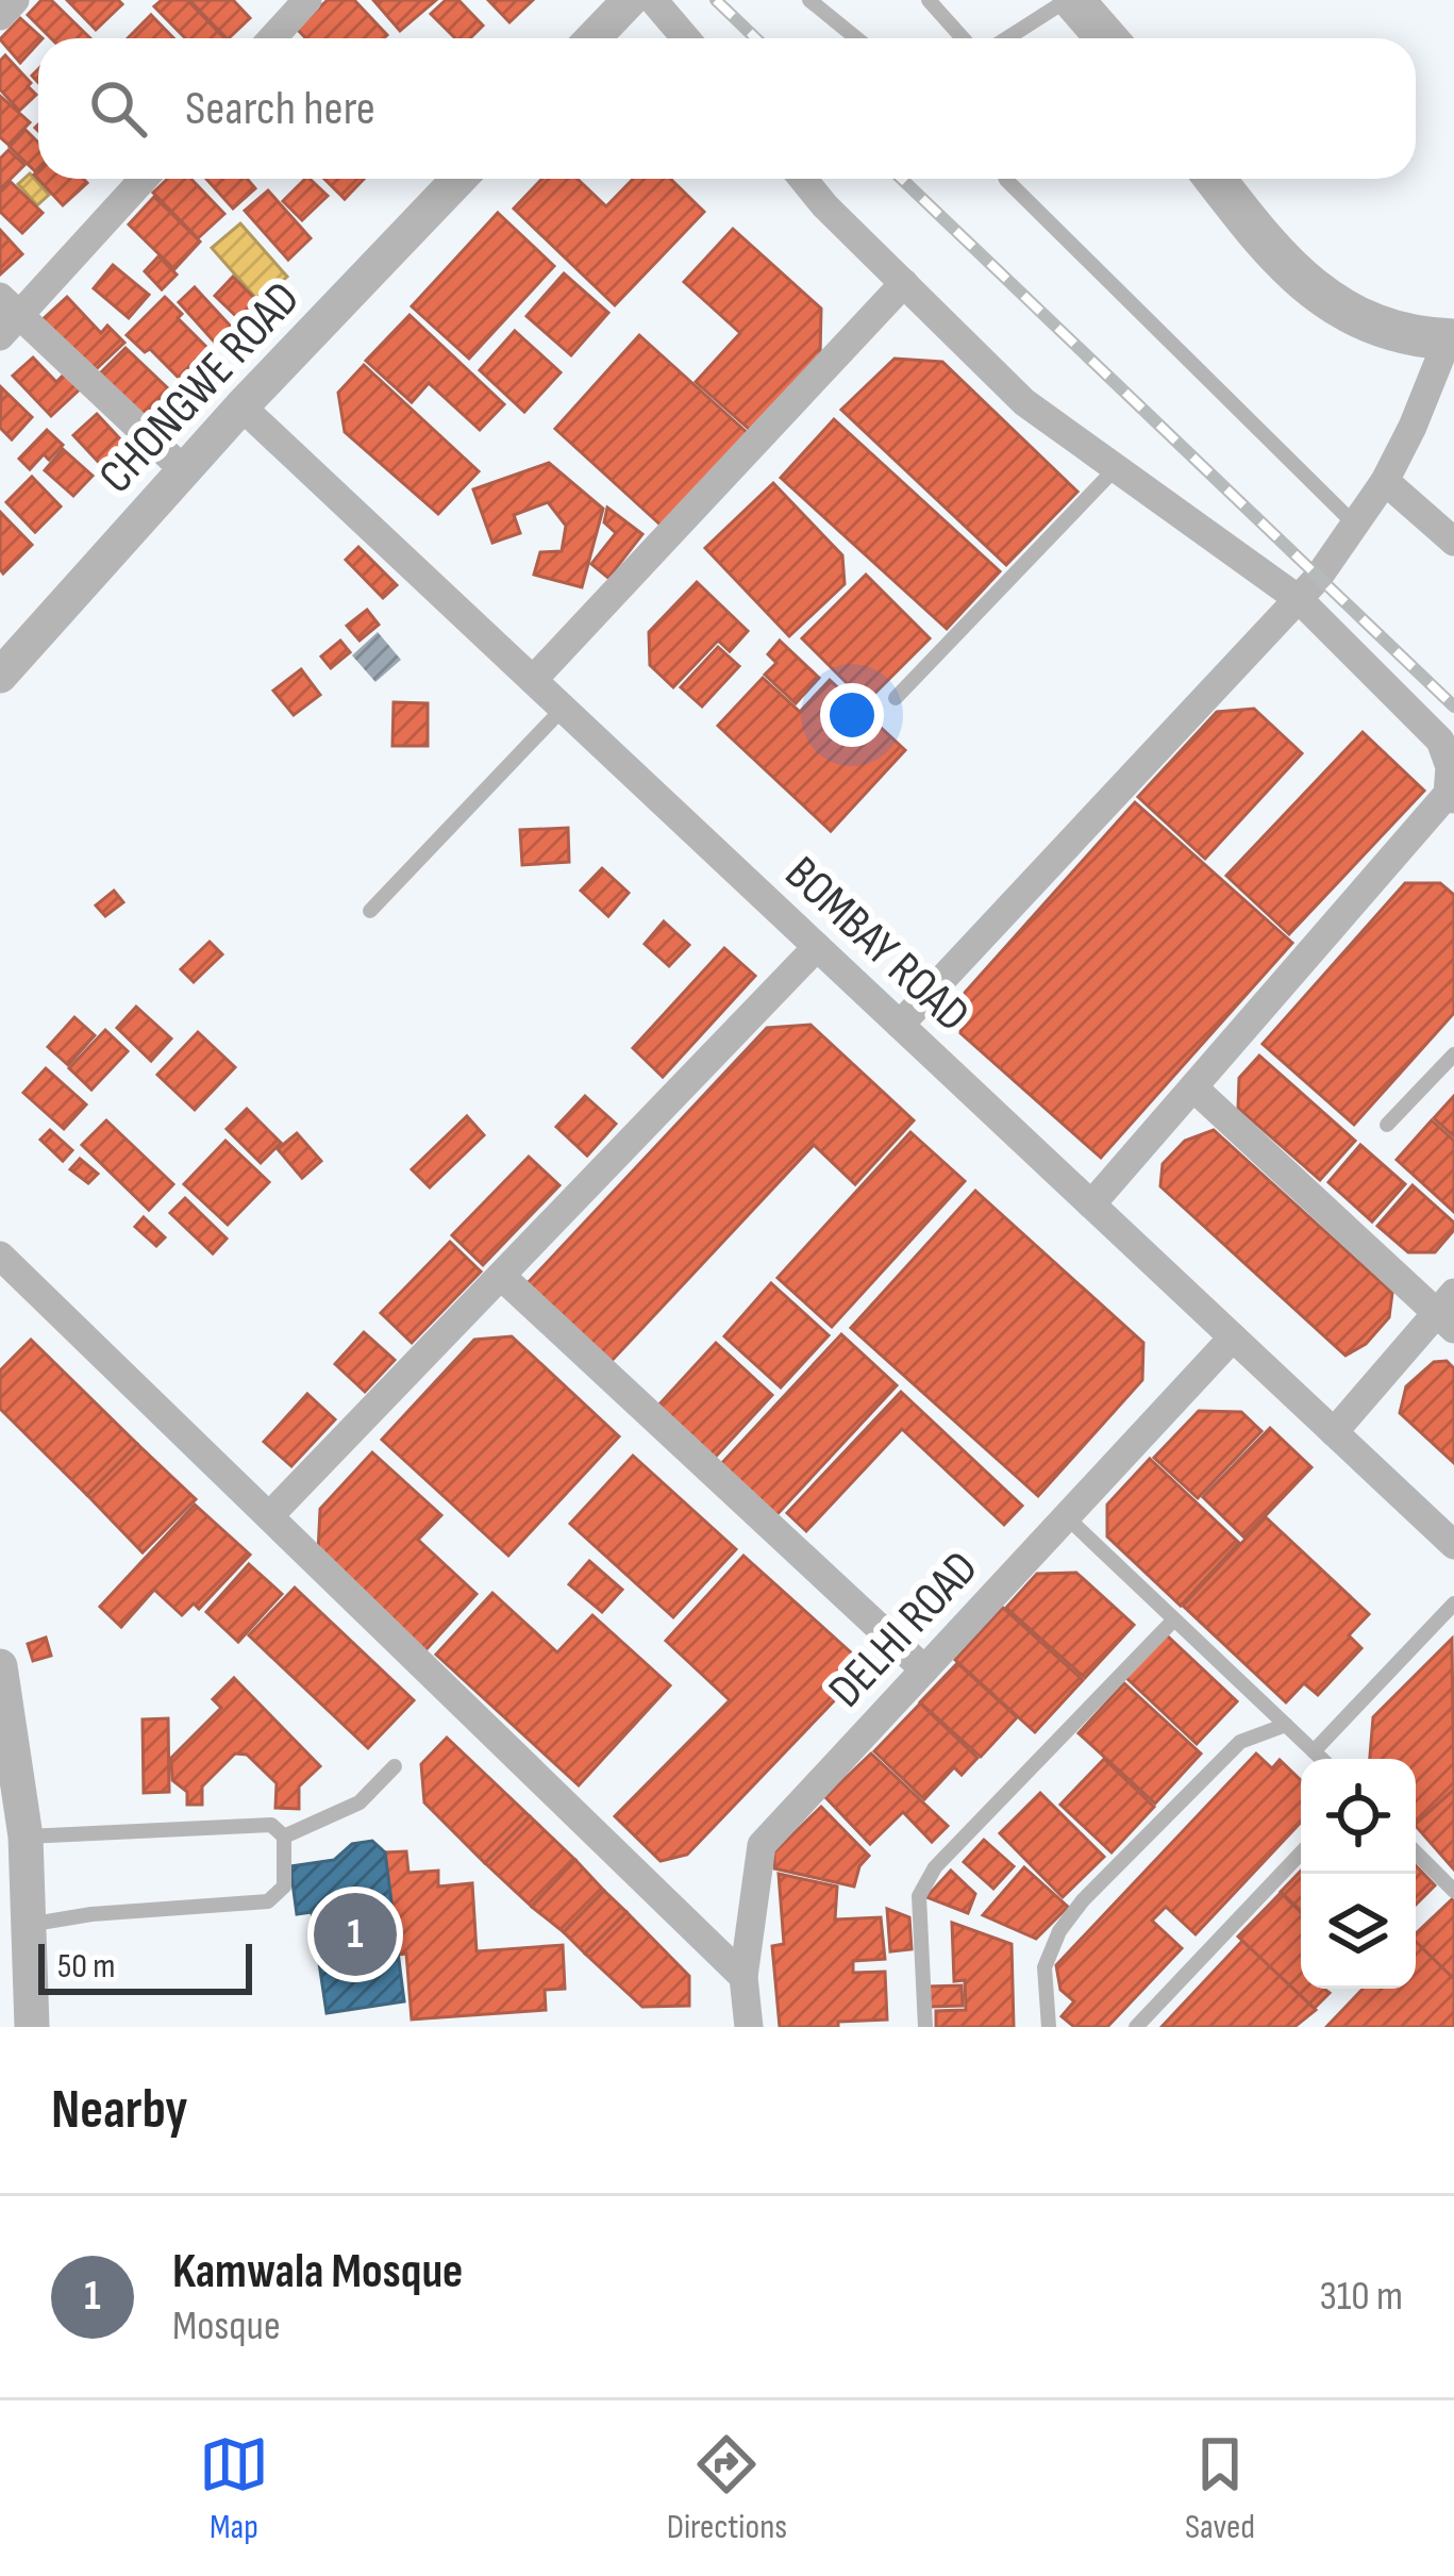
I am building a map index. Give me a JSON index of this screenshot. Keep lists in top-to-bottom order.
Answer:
{
  "streets": {
    "street": ["CHONGWE ROAD", "BOMBAY ROAD", "DELHI ROAD"]
  },
  "crossings": [
    ["CHONGWE ROAD", "BOMBAY ROAD"],
    ["BOMBAY ROAD", "DELHI ROAD"]
  ],
  "scale_bar": "50 m",
  "page": {
    "search": "Search here",
    "pins": "1",
    "scale": "50 m",
    "heading": "Nearby",
    "list": [
      {
        "mark": "1",
        "name": "Kamwala Mosque",
        "note": "Mosque",
        "value": "310 m"
      }
    ],
    "nav": ["Map", "Directions", "Saved"]
  }
}
